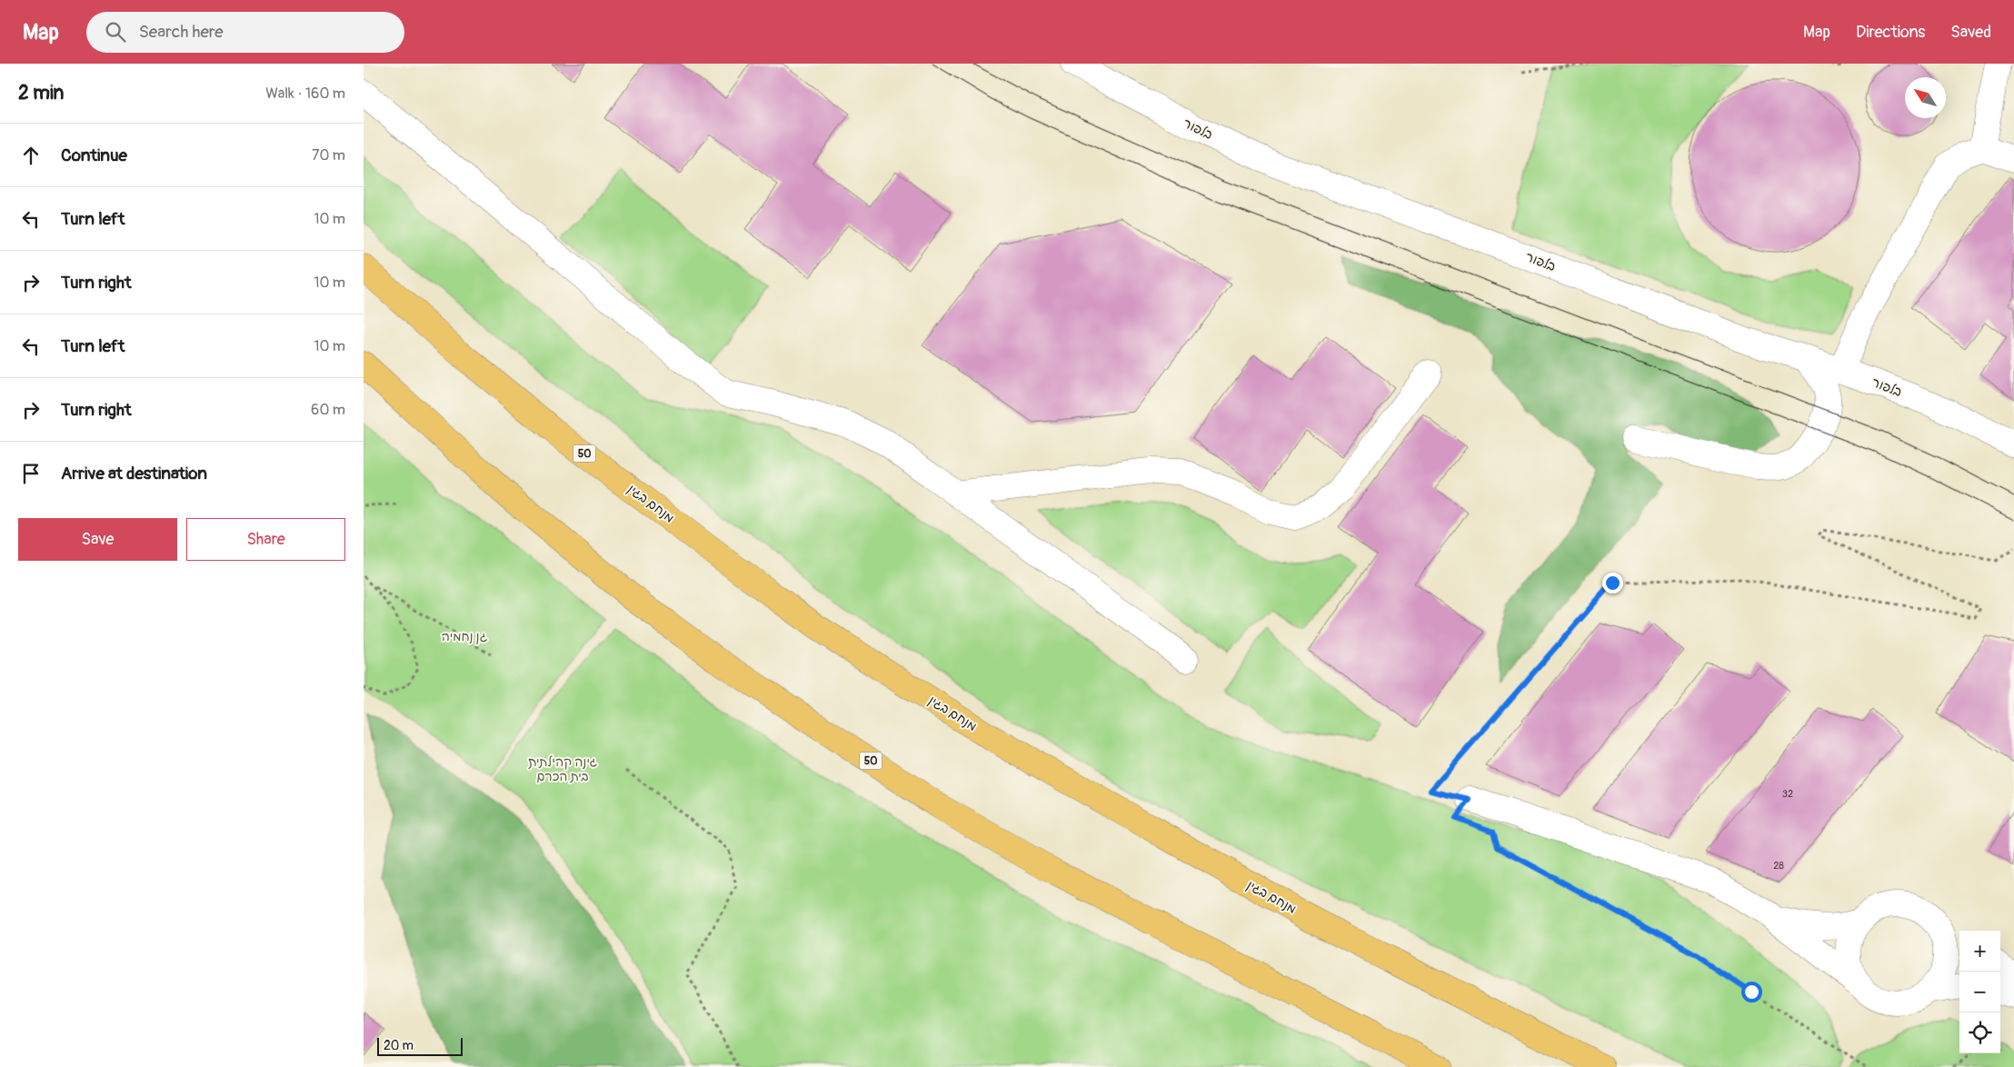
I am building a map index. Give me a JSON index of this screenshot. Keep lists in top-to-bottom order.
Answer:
{
  "streets": {
    "highway": ["50", "מנחם בגין"],
    "street": ["בלפור"]
  },
  "parks": ["גן נחמיה", "גינה קהילתית בית הכרם"],
  "house_numbers": ["32", "28"],
  "scale_bar": "20 m",
  "north": "top left",
  "page": {
    "header": "Map",
    "search": "Search here",
    "nav": ["Map", "Directions", "Saved"],
    "heading": ["2 min", "Walk · 160 m"],
    "list": [
      ["Continue", "70 m"],
      ["Turn left", "10 m"],
      ["Turn right", "10 m"],
      ["Turn left", "10 m"],
      ["Turn right", "60 m"],
      "Arrive at destination"
    ],
    "buttons": ["Save", "Share"],
    "map_buttons": ["+", "−"],
    "scale": "20 m"
  }
}
